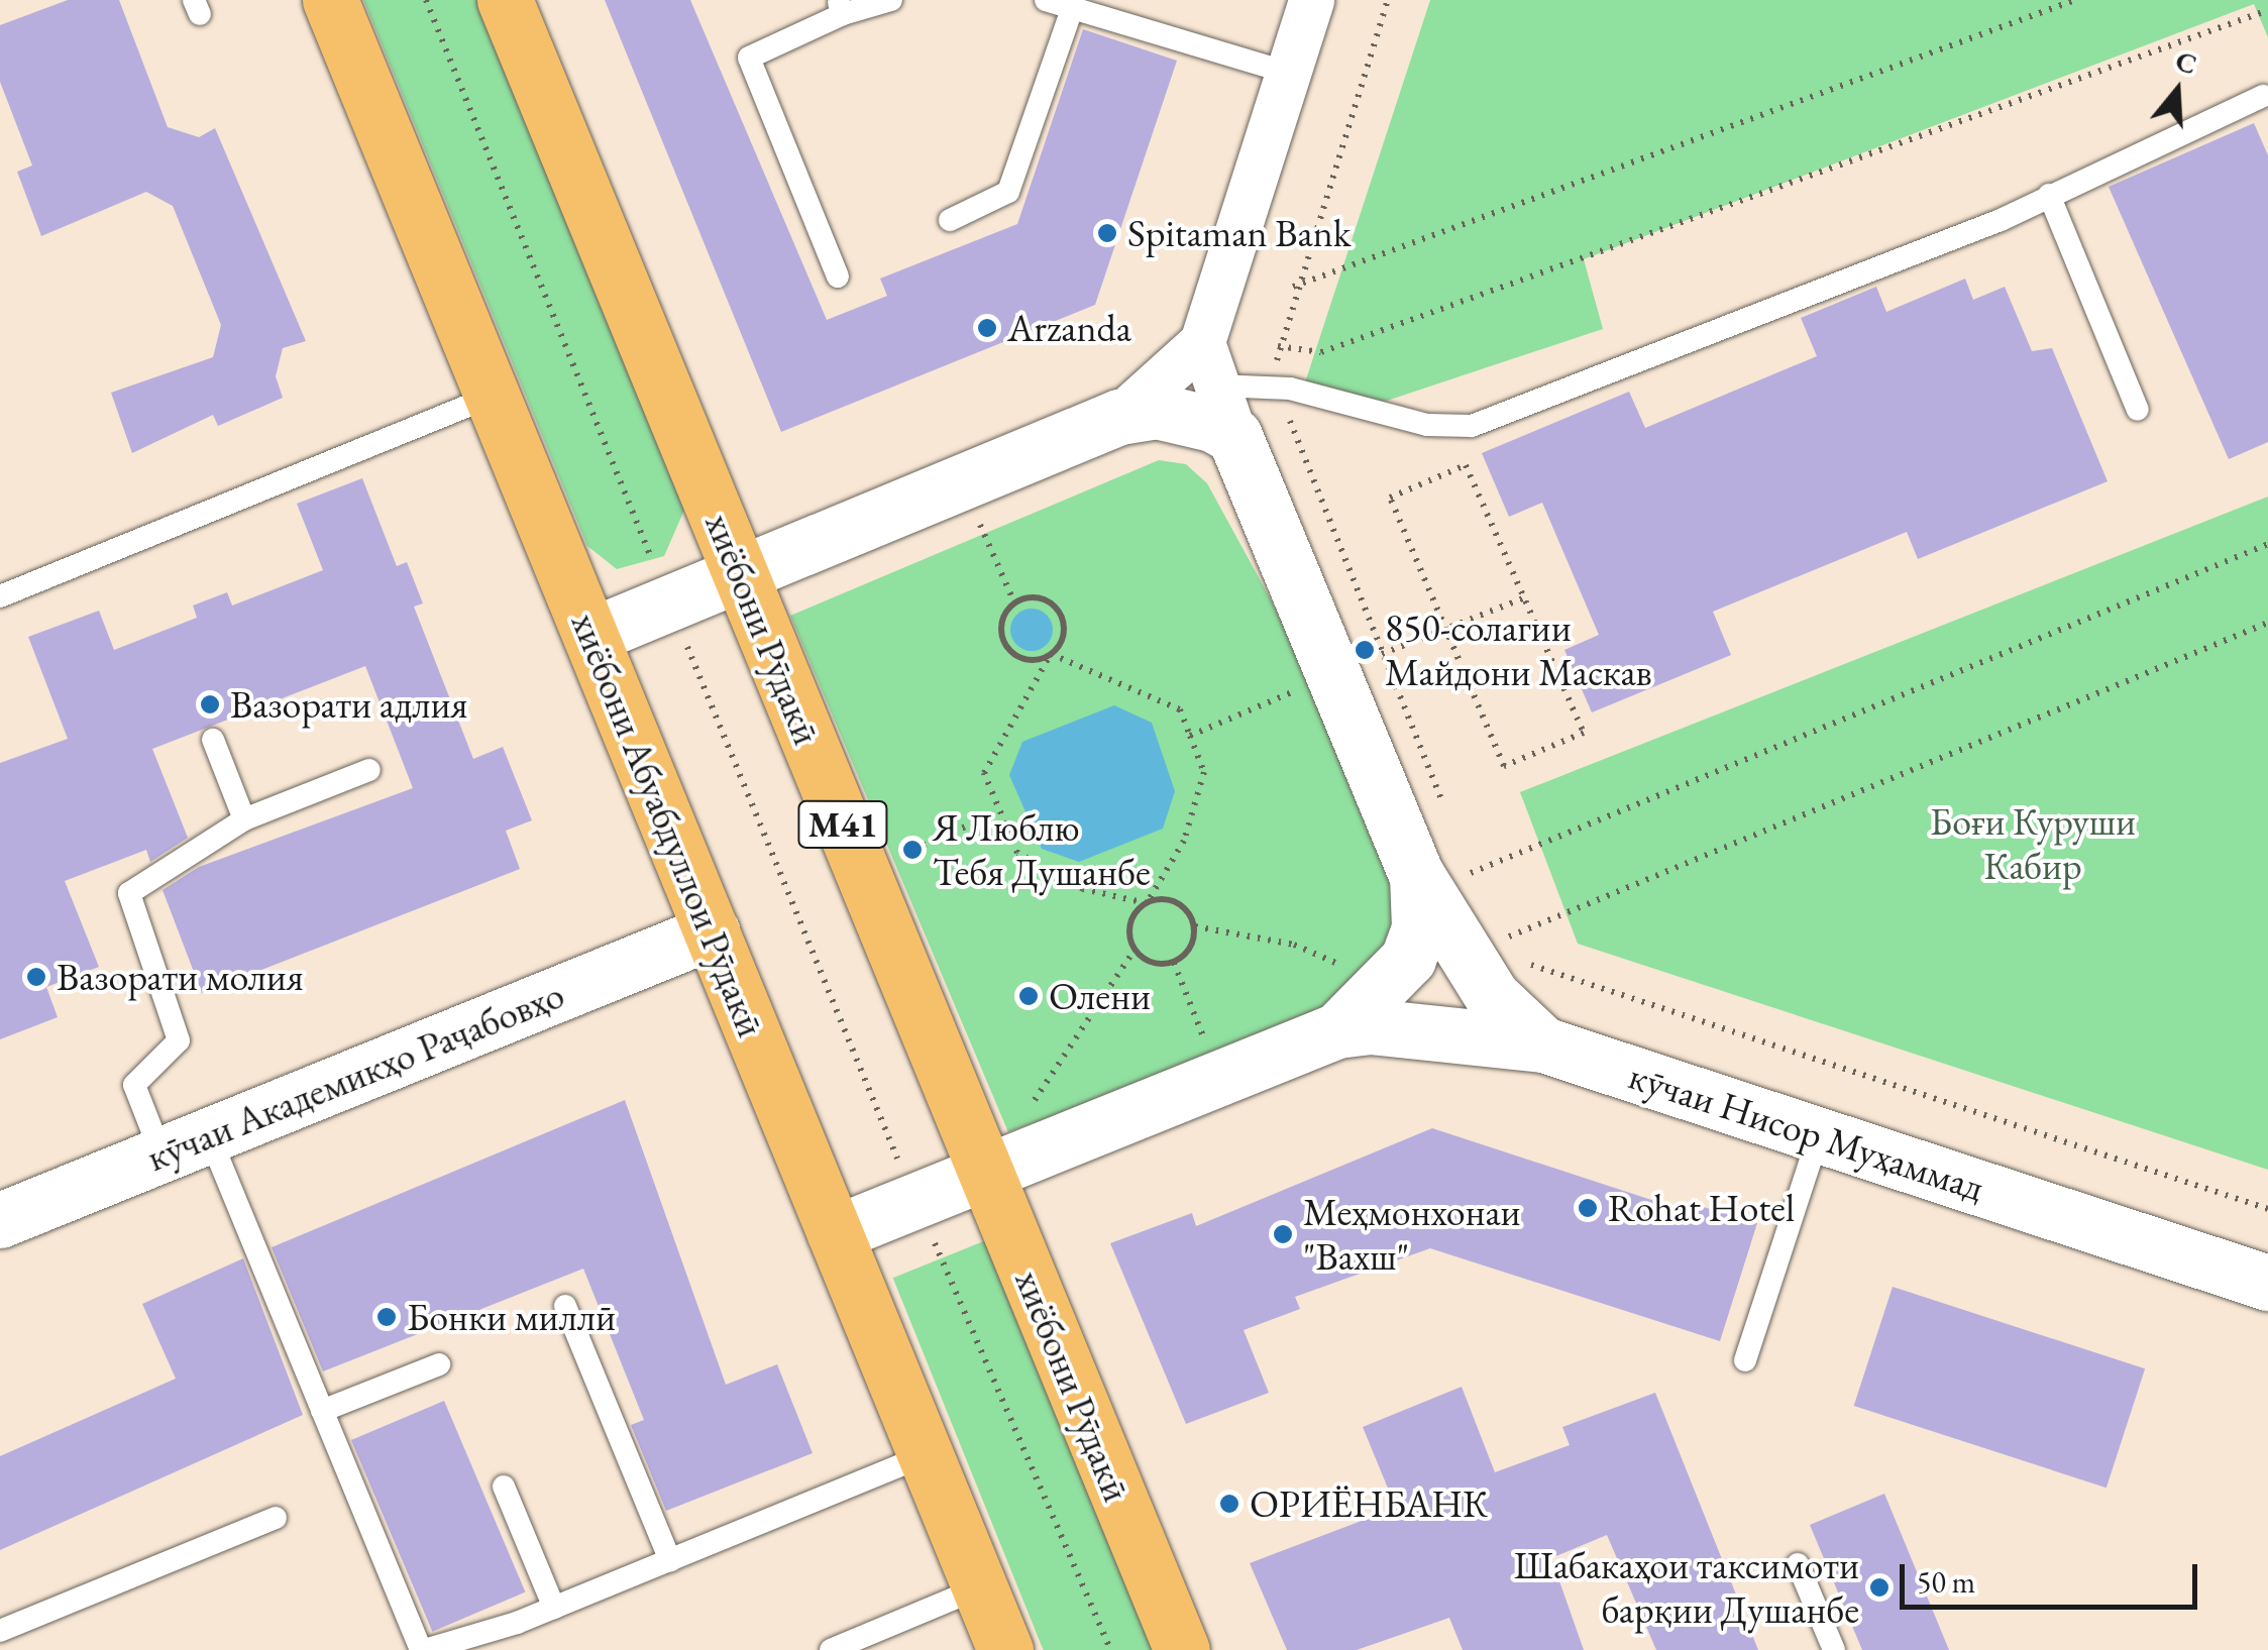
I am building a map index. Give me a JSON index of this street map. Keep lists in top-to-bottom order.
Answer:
{
  "streets": {
    "highway": ["хиёбони Рӯдакӣ", "хиёбони Абуабдуллои Рӯдакӣ", "M41"],
    "street": ["кӯчаи Академикҳо Раҷабовҳо", "кӯчаи Нисор Муҳаммад"]
  },
  "crossings": [
    ["хиёбони Рӯдакӣ", "кӯчаи Нисор Муҳаммад"],
    ["хиёбони Абуабдуллои Рӯдакӣ", "кӯчаи Академикҳо Раҷабовҳо"],
    ["хиёбони Абуабдуллои Рӯдакӣ", "кӯчаи Нисор Муҳаммад"]
  ],
  "parks": ["Боғи Куруши Кабир"],
  "places": [
    "Spitaman Bank",
    "Arzanda",
    "850-солагии Майдони Маскав",
    "Вазорати адлия",
    "Я Люблю Тебя Душанбе",
    "Вазорати молия",
    "Олени",
    "Rohat Hotel",
    "Меҳмонхонаи \"Вахш\"",
    "Бонки миллӣ",
    "ОРИЁНБАНК",
    "Шабакаҳои таксимоти барқии Душанбе"
  ],
  "scale_bar": "50 m",
  "north": "top"
}
